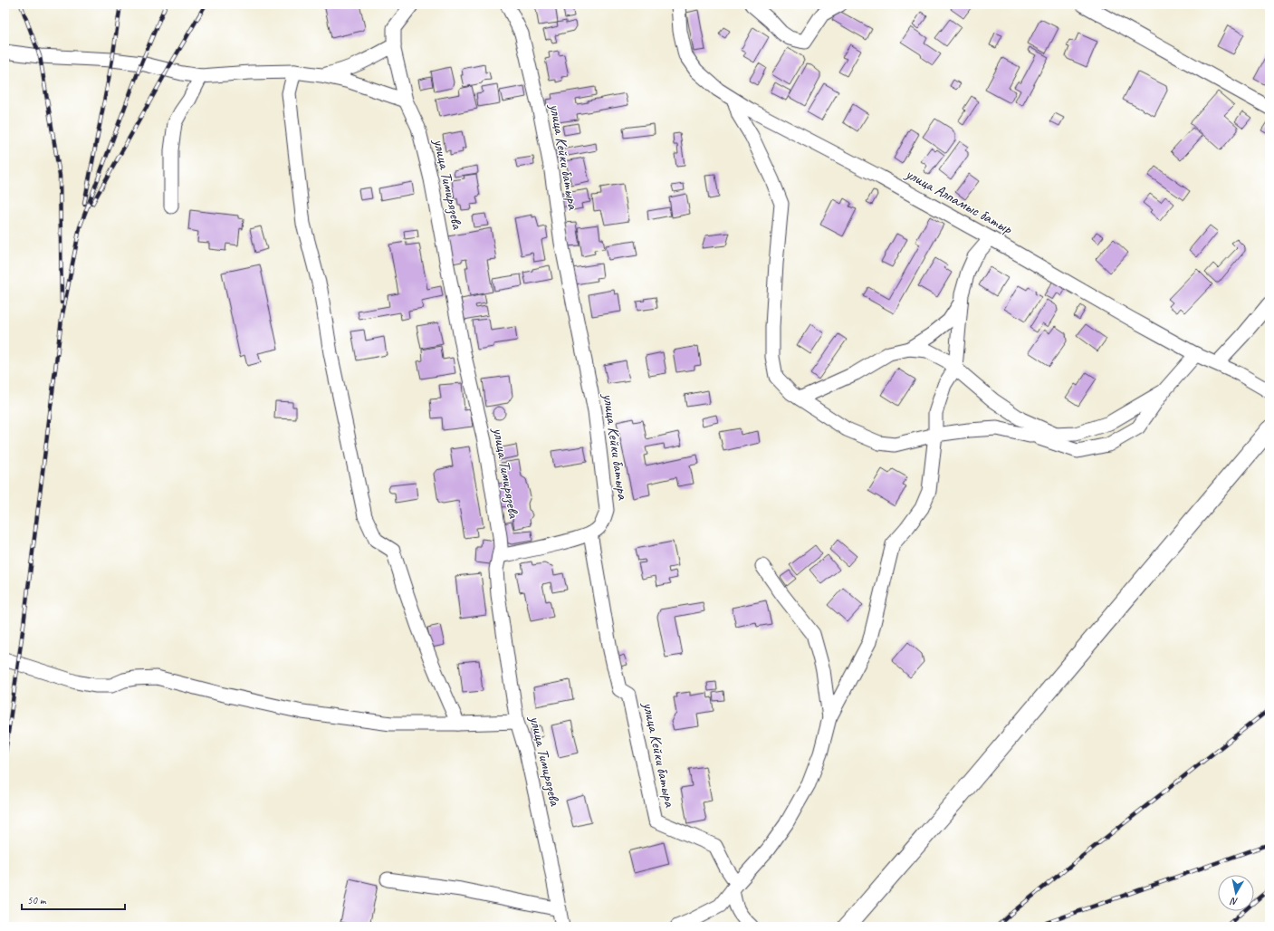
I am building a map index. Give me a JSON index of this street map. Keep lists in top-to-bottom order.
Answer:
{
  "streets": {
    "street": ["улица Кейки батыра", "улица Тимирязева", "улица Алпамыс батыр"]
  },
  "scale_bar": "50 m",
  "north": "bottom"
}
